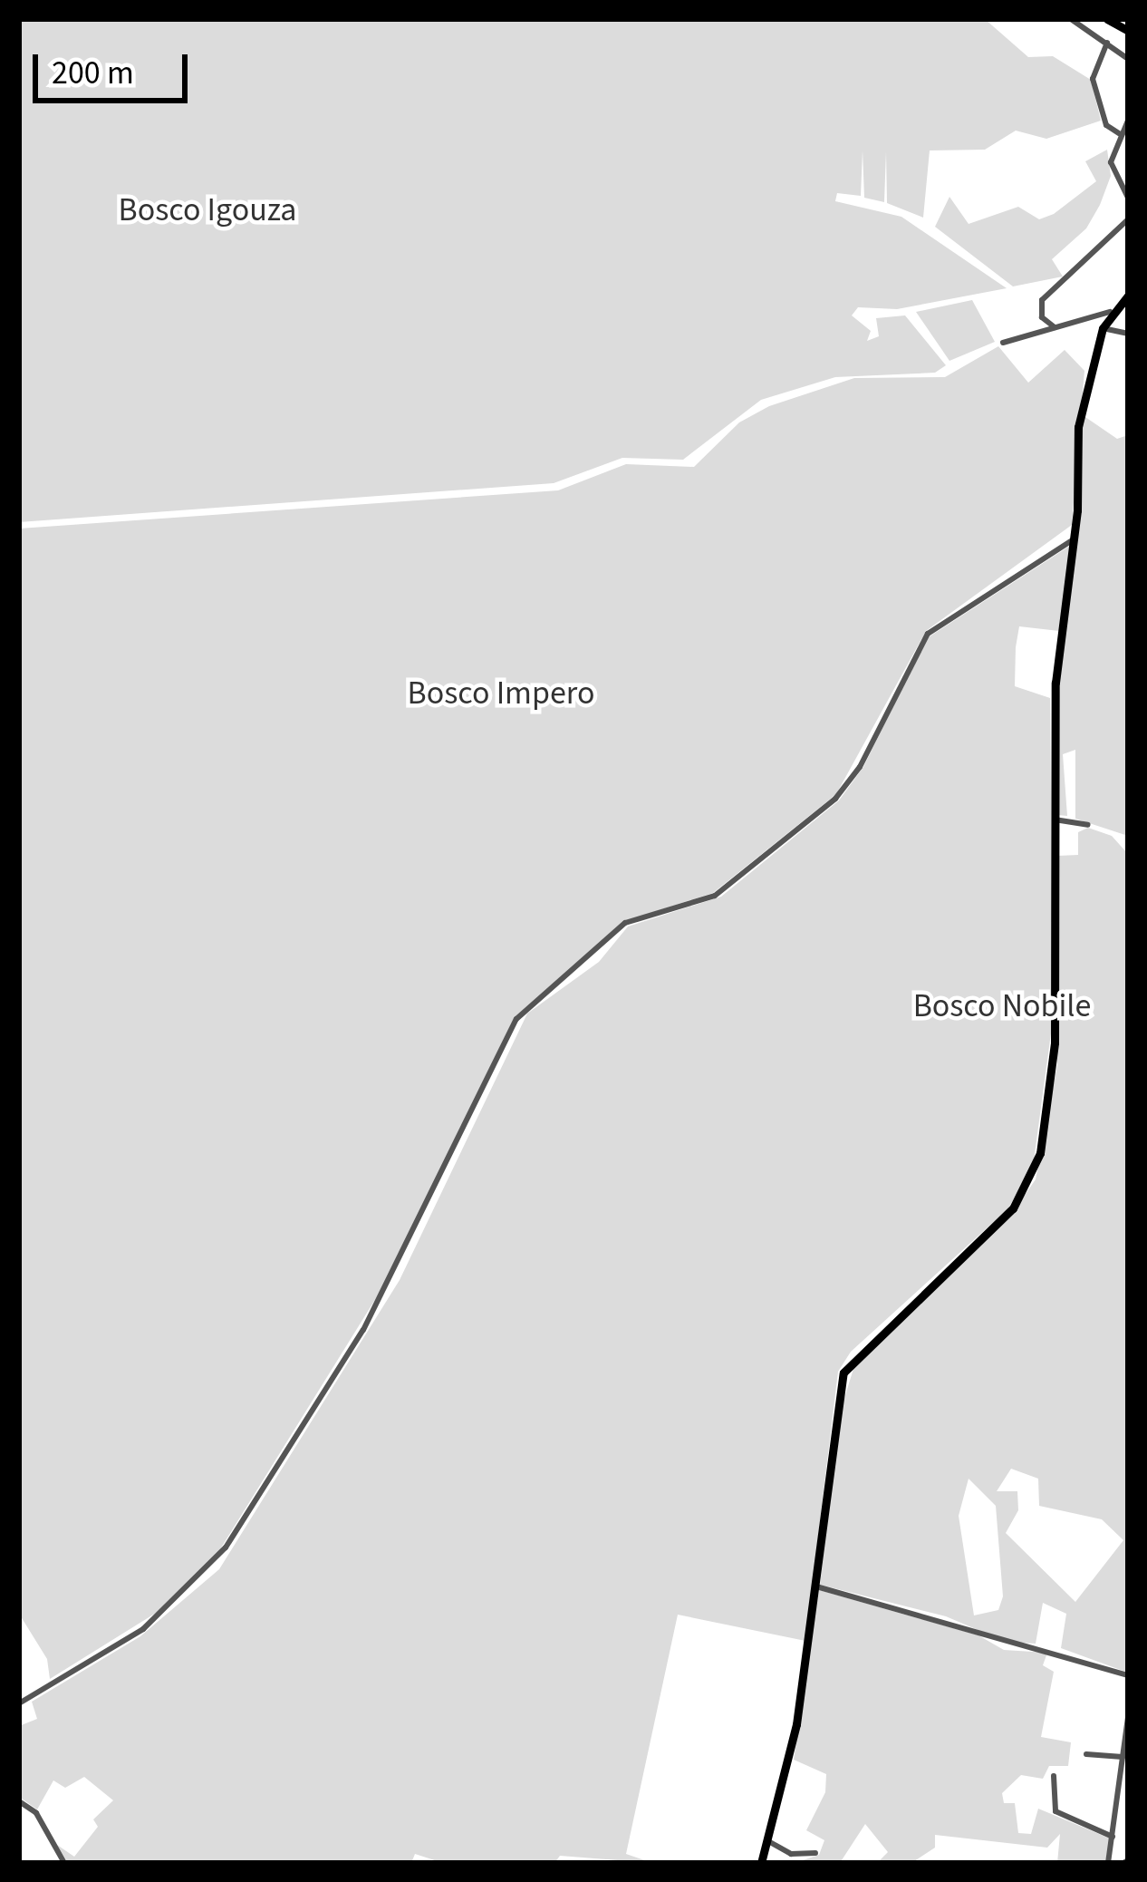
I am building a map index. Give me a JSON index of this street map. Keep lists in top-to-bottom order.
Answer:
{
  "parks": ["Bosco Igouza", "Bosco Impero", "Bosco Nobile"],
  "scale_bar": "200 m"
}
